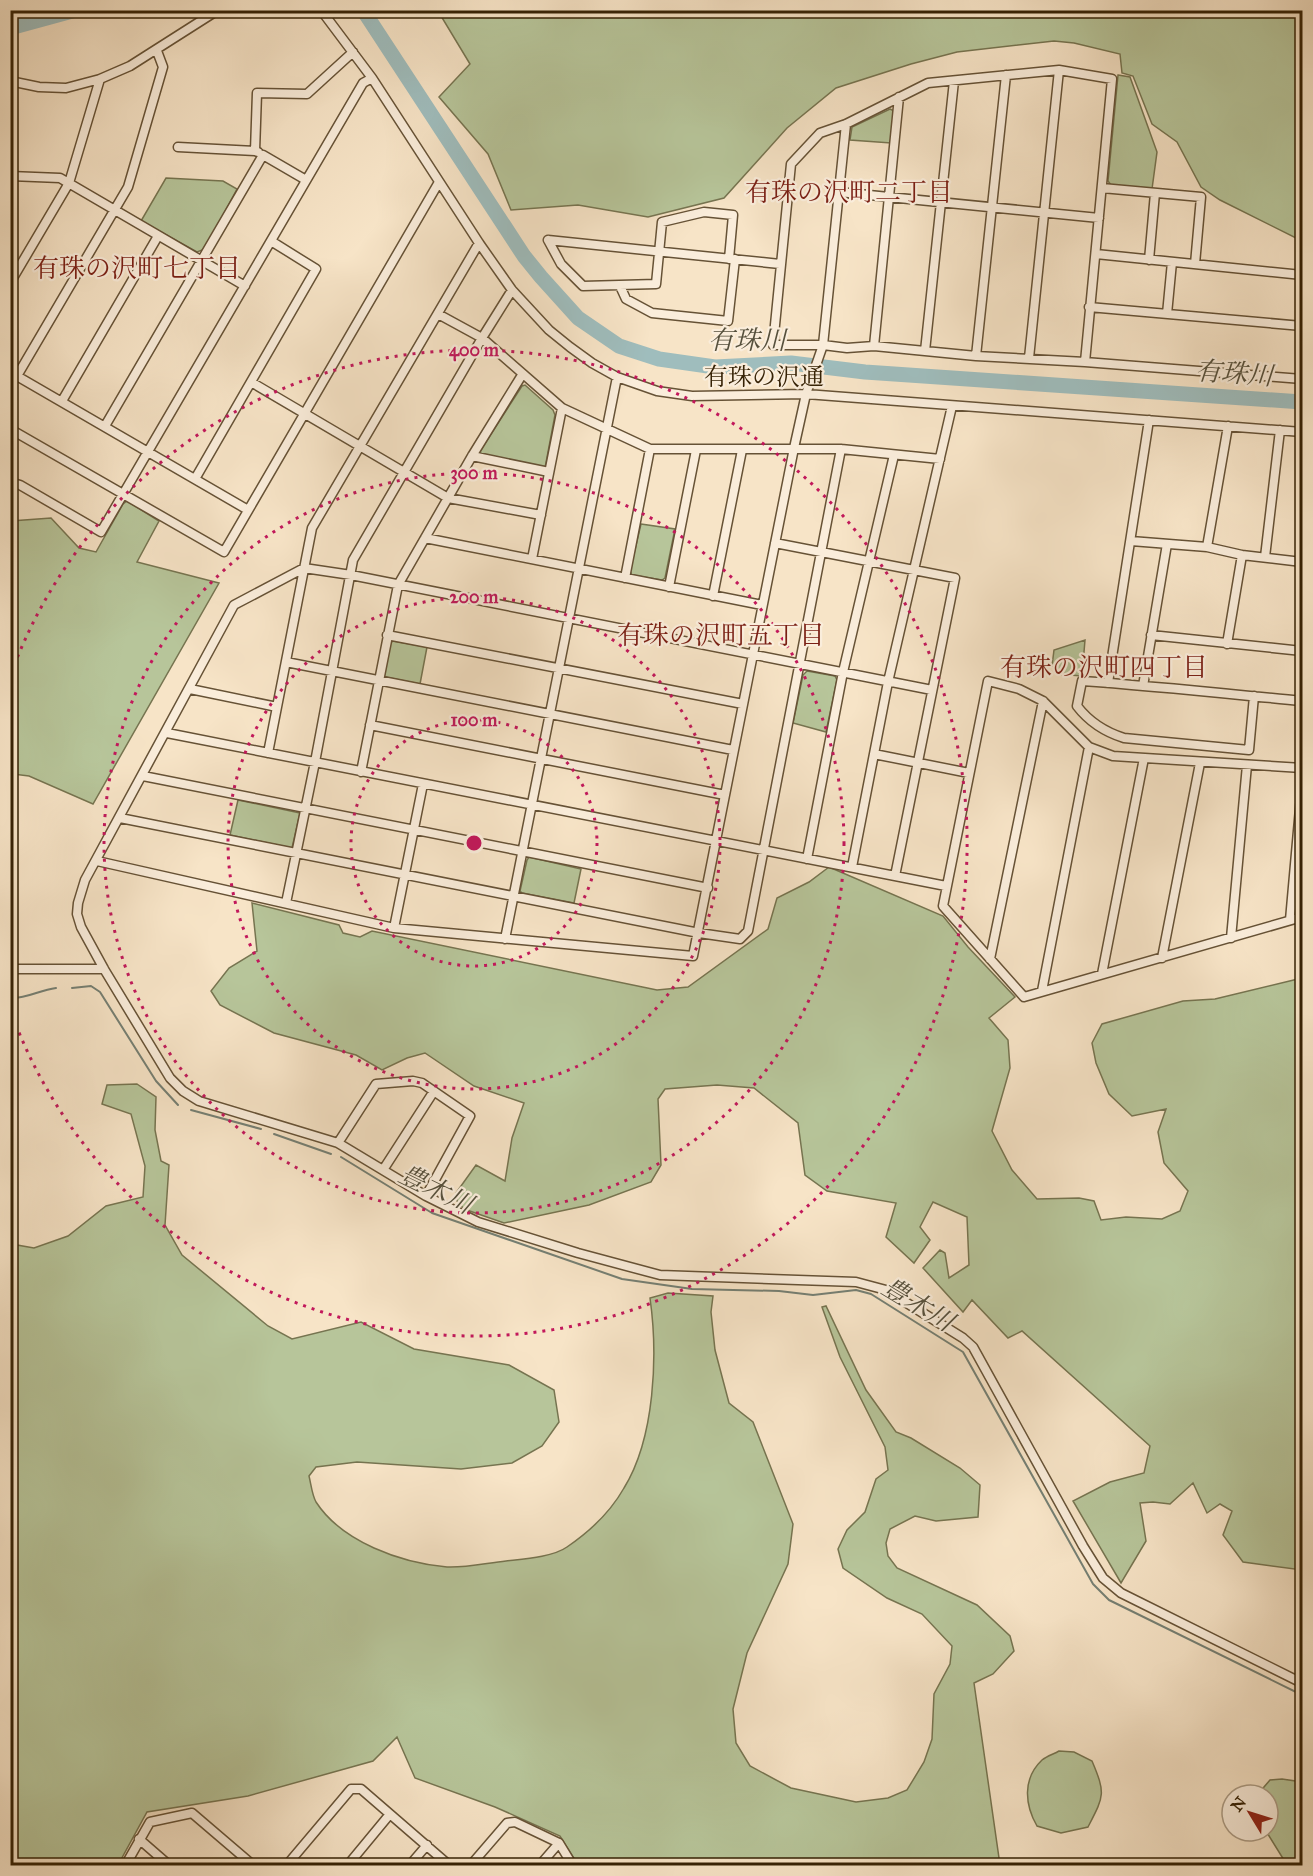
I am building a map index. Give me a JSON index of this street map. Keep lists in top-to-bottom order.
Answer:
{
  "streets": {
    "street": ["有珠の沢通"]
  },
  "districts": [
    "有珠の沢町二丁目",
    "有珠の沢町七丁目",
    "有珠の沢町五丁目",
    "有珠の沢町四丁目"
  ],
  "water": ["有珠川", "豊木川"],
  "north": "top left",
  "rings": [
    "400 m",
    "300 m",
    "200 m",
    "100 m"
  ]
}
